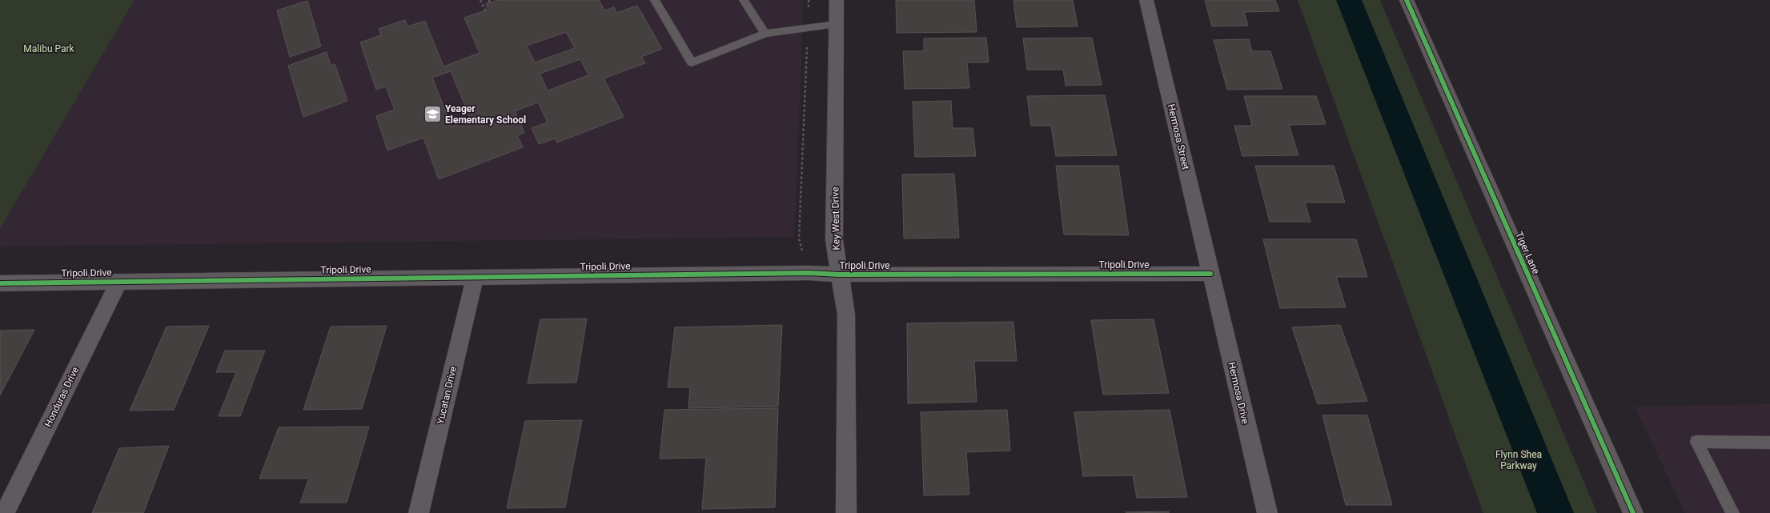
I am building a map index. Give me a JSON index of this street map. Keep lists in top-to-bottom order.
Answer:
{
  "streets": {
    "street": [
      "Hermosa Street",
      "Key West Drive",
      "Tiger Lane",
      "Tripoli Drive",
      "Hermosa Drive",
      "Yucatan Drive",
      "Honduras Drive"
    ]
  },
  "crossings": [
    ["Hermosa Street", "Tripoli Drive"],
    ["Hermosa Street", "Hermosa Drive"],
    ["Key West Drive", "Tripoli Drive"],
    ["Tripoli Drive", "Hermosa Drive"],
    ["Tripoli Drive", "Yucatan Drive"],
    ["Tripoli Drive", "Honduras Drive"]
  ],
  "parks": ["Malibu Park", "Flynn Shea Parkway"],
  "places": {
    "school or university": ["Yeager Elementary School"]
  }
}
